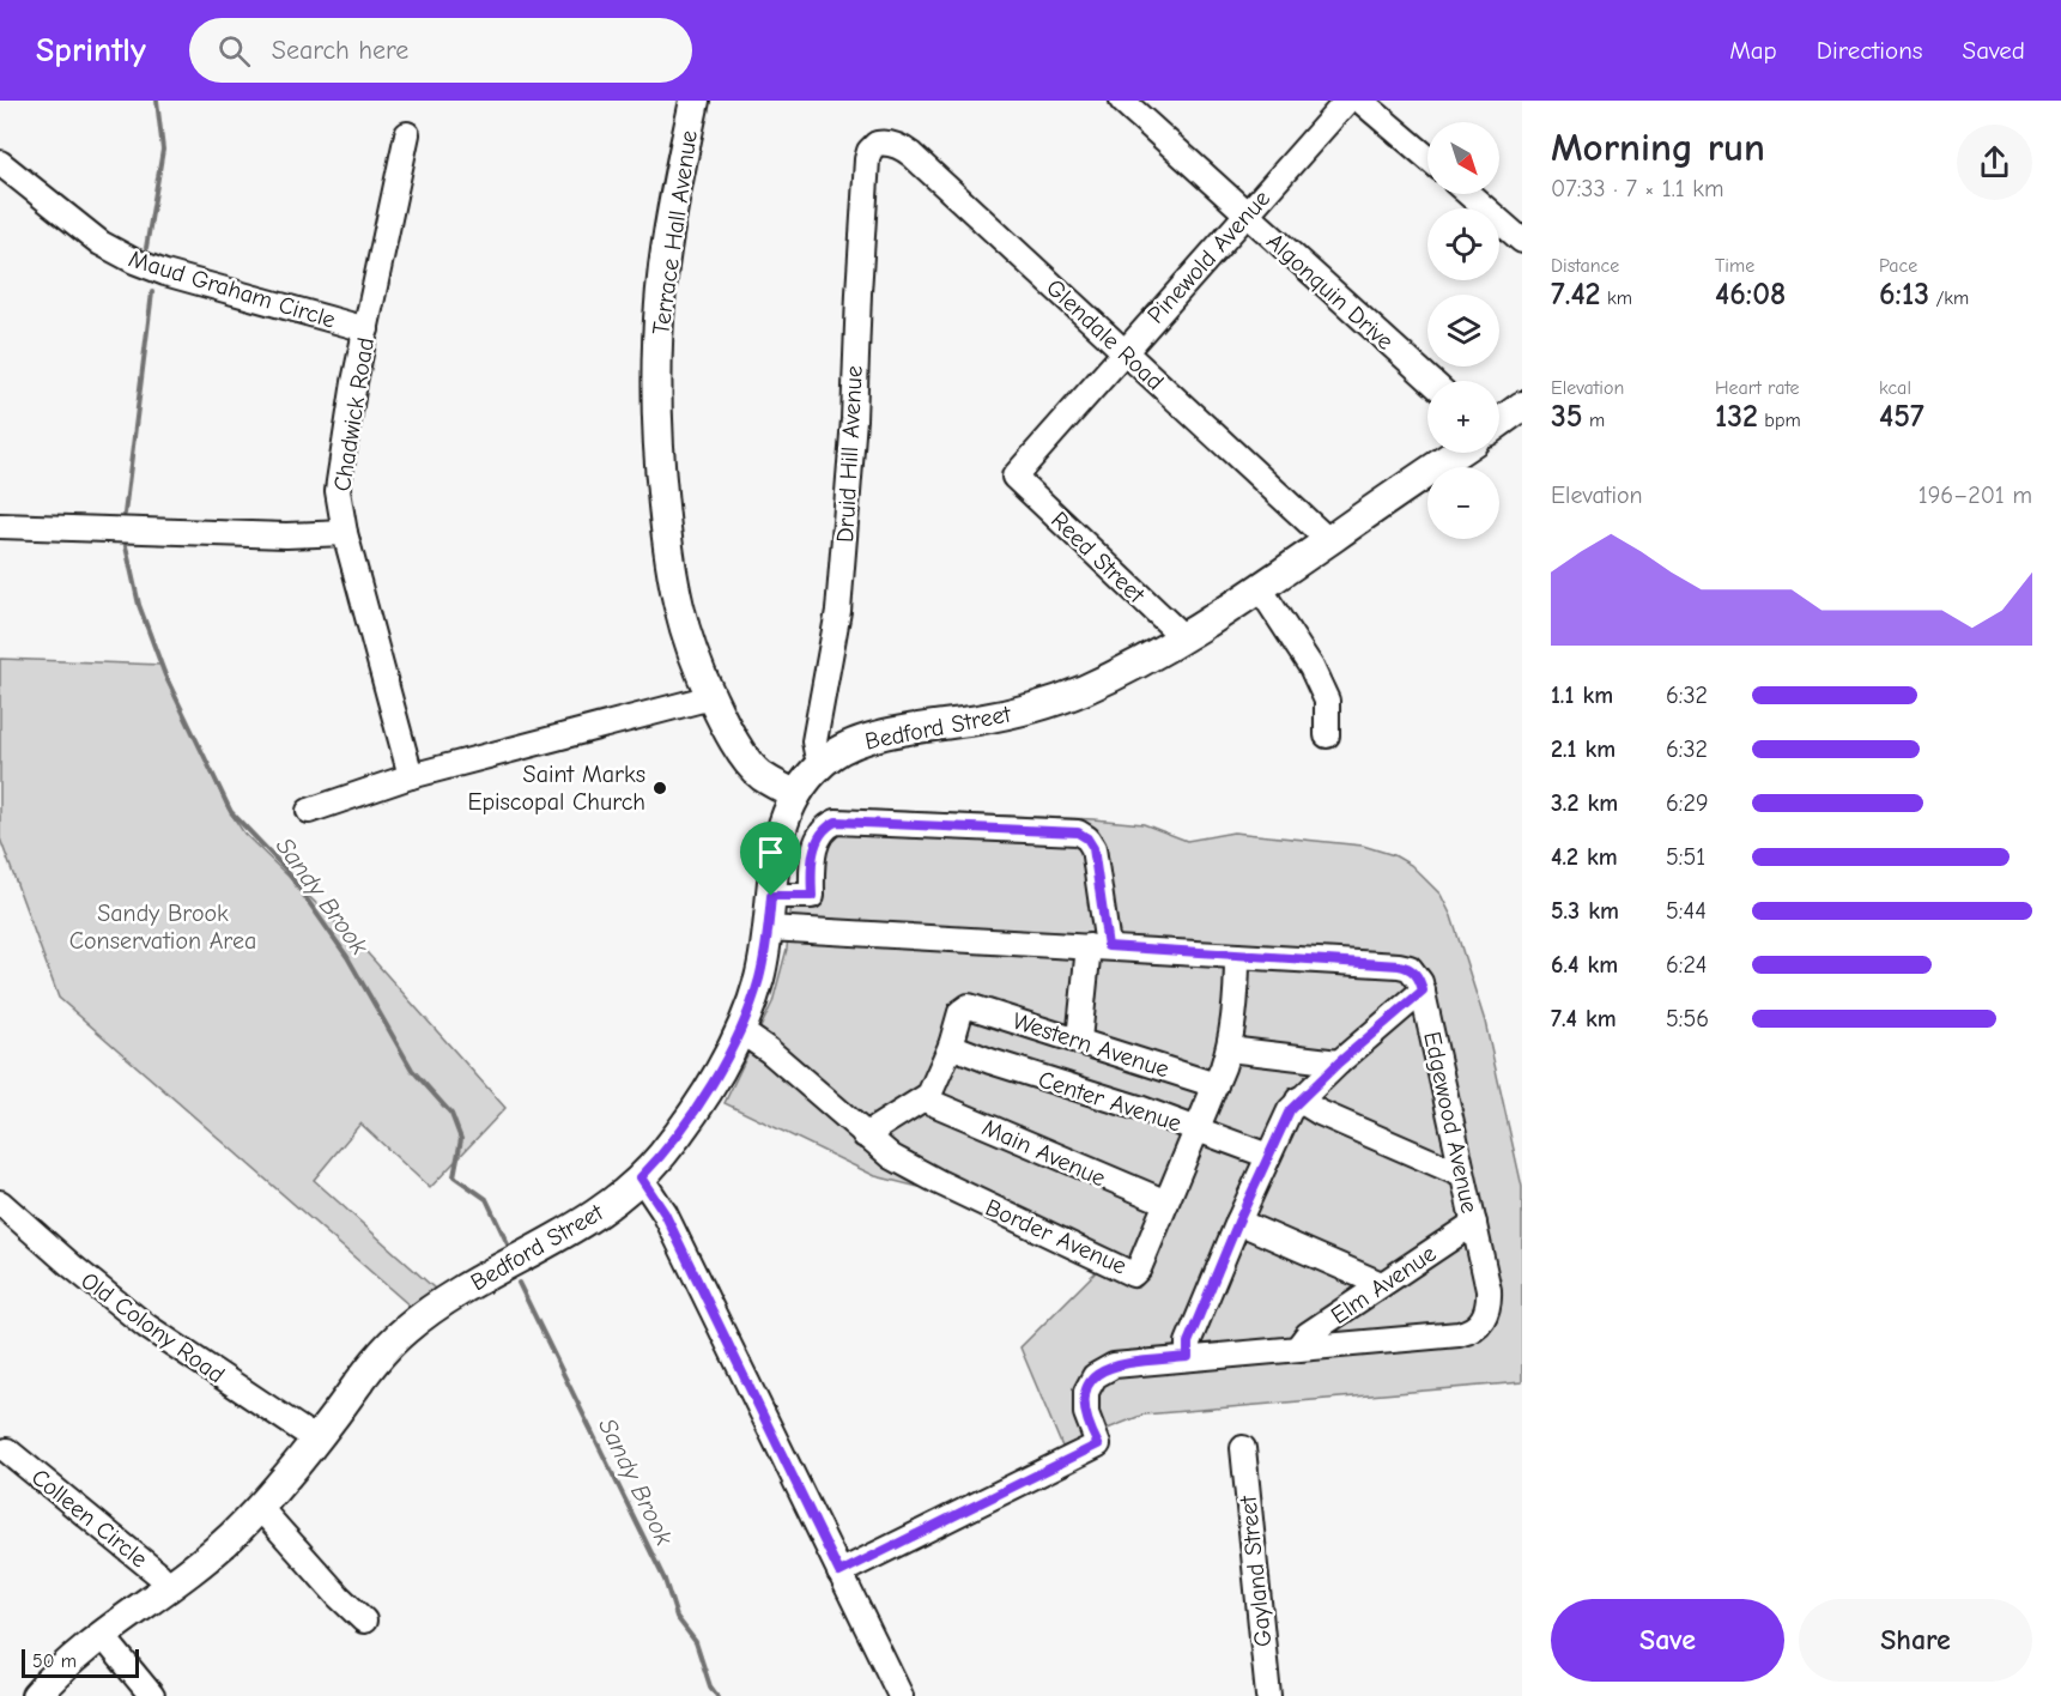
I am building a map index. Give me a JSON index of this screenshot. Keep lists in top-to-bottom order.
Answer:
{
  "streets": {
    "main road": ["Terrace Hall Avenue", "Bedford Street"],
    "street": [
      "Pinewold Avenue",
      "Maud Graham Circle",
      "Algonquin Drive",
      "Glendale Road",
      "Chadwick Road",
      "Druid Hill Avenue",
      "Reed Street",
      "Western Avenue",
      "Center Avenue",
      "Edgewood Avenue",
      "Main Avenue",
      "Border Avenue",
      "Elm Avenue",
      "Old Colony Road",
      "Colleen Circle",
      "Gayland Street"
    ]
  },
  "crossings": [
    ["Terrace Hall Avenue", "Bedford Street"],
    ["Pinewold Avenue", "Algonquin Drive"],
    ["Pinewold Avenue", "Glendale Road"],
    ["Pinewold Avenue", "Reed Street"],
    ["Maud Graham Circle", "Chadwick Road"],
    ["Glendale Road", "Druid Hill Avenue"],
    ["Glendale Road", "Bedford Street"],
    ["Druid Hill Avenue", "Bedford Street"],
    ["Reed Street", "Bedford Street"],
    ["Bedford Street", "Border Avenue"],
    ["Bedford Street", "Old Colony Road"],
    ["Bedford Street", "Colleen Circle"],
    ["Western Avenue", "Center Avenue"],
    ["Western Avenue", "Border Avenue"],
    ["Center Avenue", "Border Avenue"],
    ["Edgewood Avenue", "Elm Avenue"],
    ["Main Avenue", "Border Avenue"]
  ],
  "water": ["Sandy Brook"],
  "parks": ["Sandy Brook Conservation Area"],
  "places": ["Saint Marks Episcopal Church"],
  "scale_bar": "50 m",
  "north": "bottom right",
  "page": {
    "header": "Sprintly",
    "search": "Search here",
    "nav": ["Map", "Directions", "Saved"],
    "heading": ["Morning run", "07:33 · 7 × 1.1 km"],
    "map_buttons": ["+", "−"],
    "stats": [
      ["Distance", "7.42 km"],
      ["Time", "46:08"],
      ["Pace", "6:13 /km"],
      ["Elevation", "35 m"],
      ["Heart rate", "132 bpm"],
      ["kcal", "457"]
    ],
    "chart": ["Elevation", "196–201 m"],
    "list": [
      {
        "name": "1.1 km",
        "note": "6:32"
      },
      {
        "name": "2.1 km",
        "note": "6:32"
      },
      {
        "name": "3.2 km",
        "note": "6:29"
      },
      {
        "name": "4.2 km",
        "note": "5:51"
      },
      {
        "name": "5.3 km",
        "note": "5:44"
      },
      {
        "name": "6.4 km",
        "note": "6:24"
      },
      {
        "name": "7.4 km",
        "note": "5:56"
      }
    ],
    "buttons": ["Save", "Share"],
    "scale": "50 m"
  }
}
